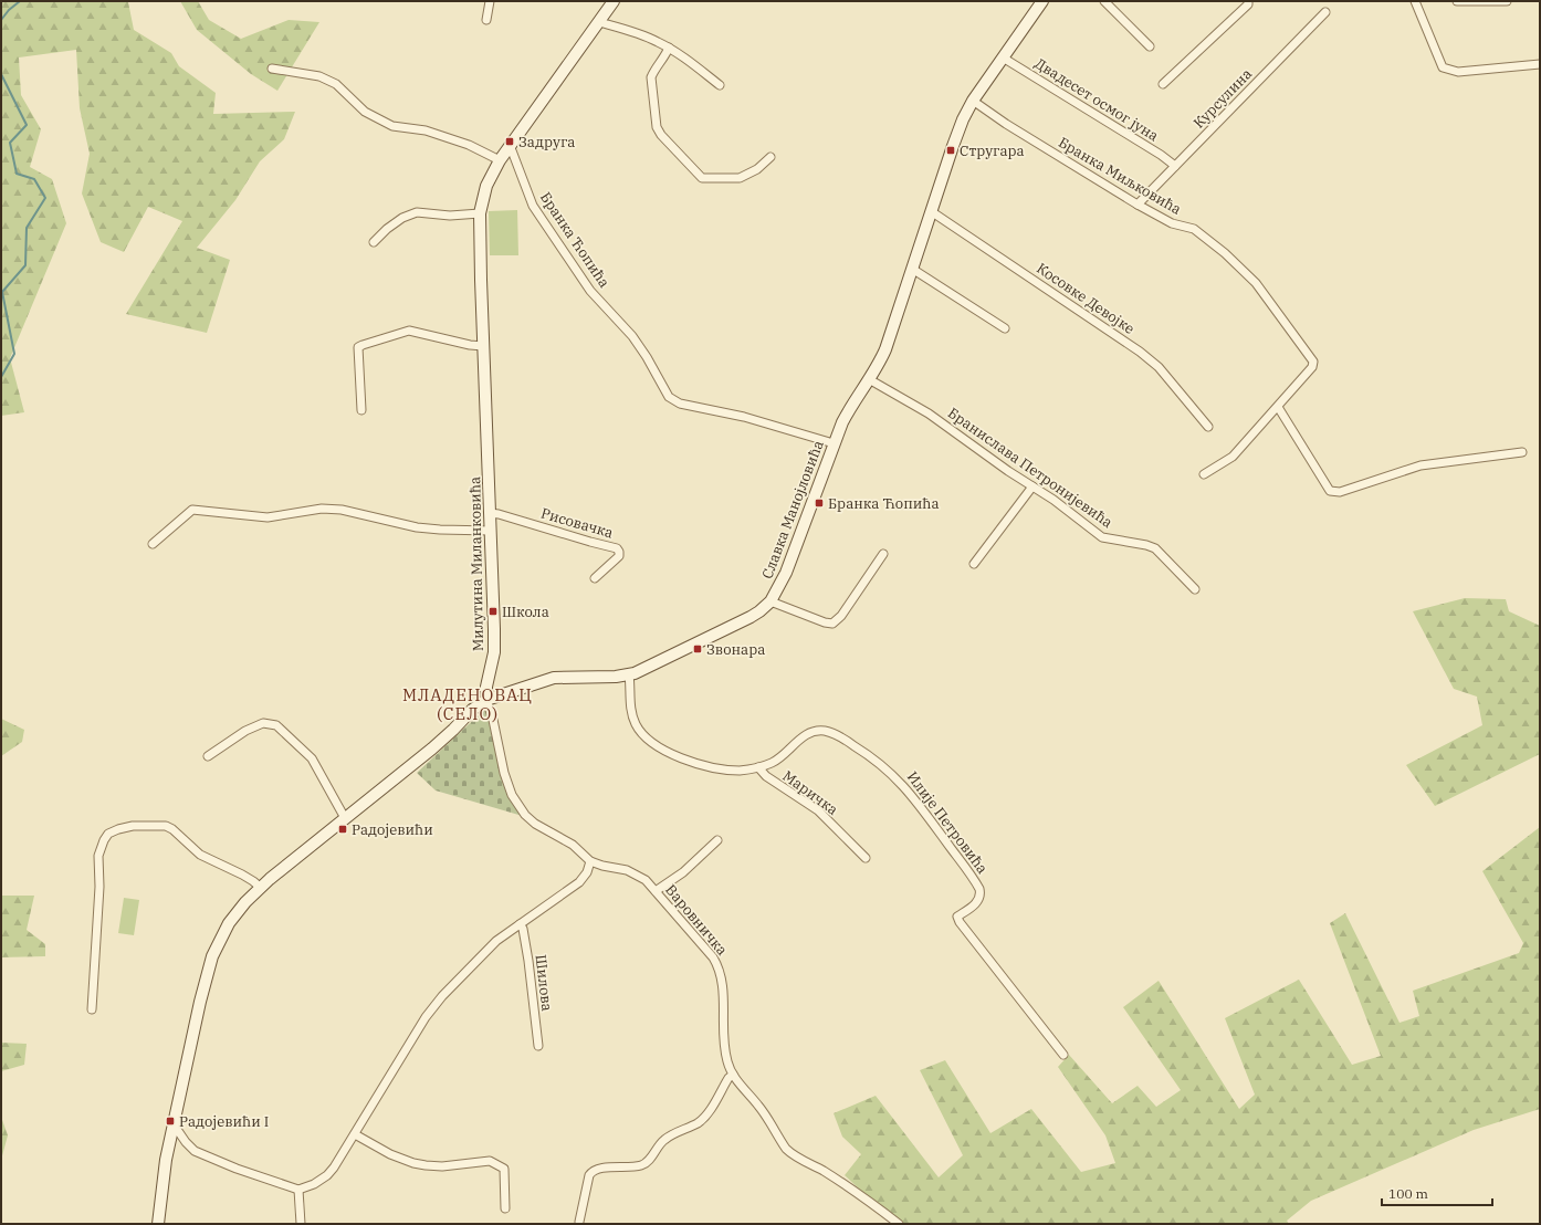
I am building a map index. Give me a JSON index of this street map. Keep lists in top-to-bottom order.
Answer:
{
  "streets": {
    "main road": ["Славка Манојловића", "Милутина Миланковића"],
    "street": [
      "Курсулина",
      "Двадесет осмог јуна",
      "Бранка Миљковића",
      "Бранка Ћопића",
      "Косовке Девојке",
      "Бранислава Петронијевића",
      "Рисовачка",
      "Маричка",
      "Илије Петровића",
      "Варовничка",
      "Шилова"
    ]
  },
  "crossings": [
    ["Курсулина", "Двадесет осмог јуна"],
    ["Курсулина", "Бранка Миљковића"],
    ["Двадесет осмог јуна", "Славка Манојловића"],
    ["Бранка Миљковића", "Славка Манојловића"],
    ["Бранка Ћопића", "Славка Манојловића"],
    ["Бранка Ћопића", "Милутина Миланковића"],
    ["Косовке Девојке", "Славка Манојловића"],
    ["Бранислава Петронијевића", "Славка Манојловића"],
    ["Славка Манојловића", "Милутина Миланковића"],
    ["Славка Манојловића", "Илије Петровића"],
    ["Славка Манојловића", "Варовничка"],
    ["Рисовачка", "Милутина Миланковића"],
    ["Милутина Миланковића", "Варовничка"],
    ["Маричка", "Илије Петровића"]
  ],
  "districts": ["МЛАДЕНОВАЦ (СЕЛО)"],
  "places": {
    "transit": [
      "Задруга",
      "Стругара",
      "Бранка Ћопића",
      "Школа",
      "Звонара",
      "Радојевићи",
      "Радојевићи I"
    ]
  },
  "scale_bar": "100 m"
}
